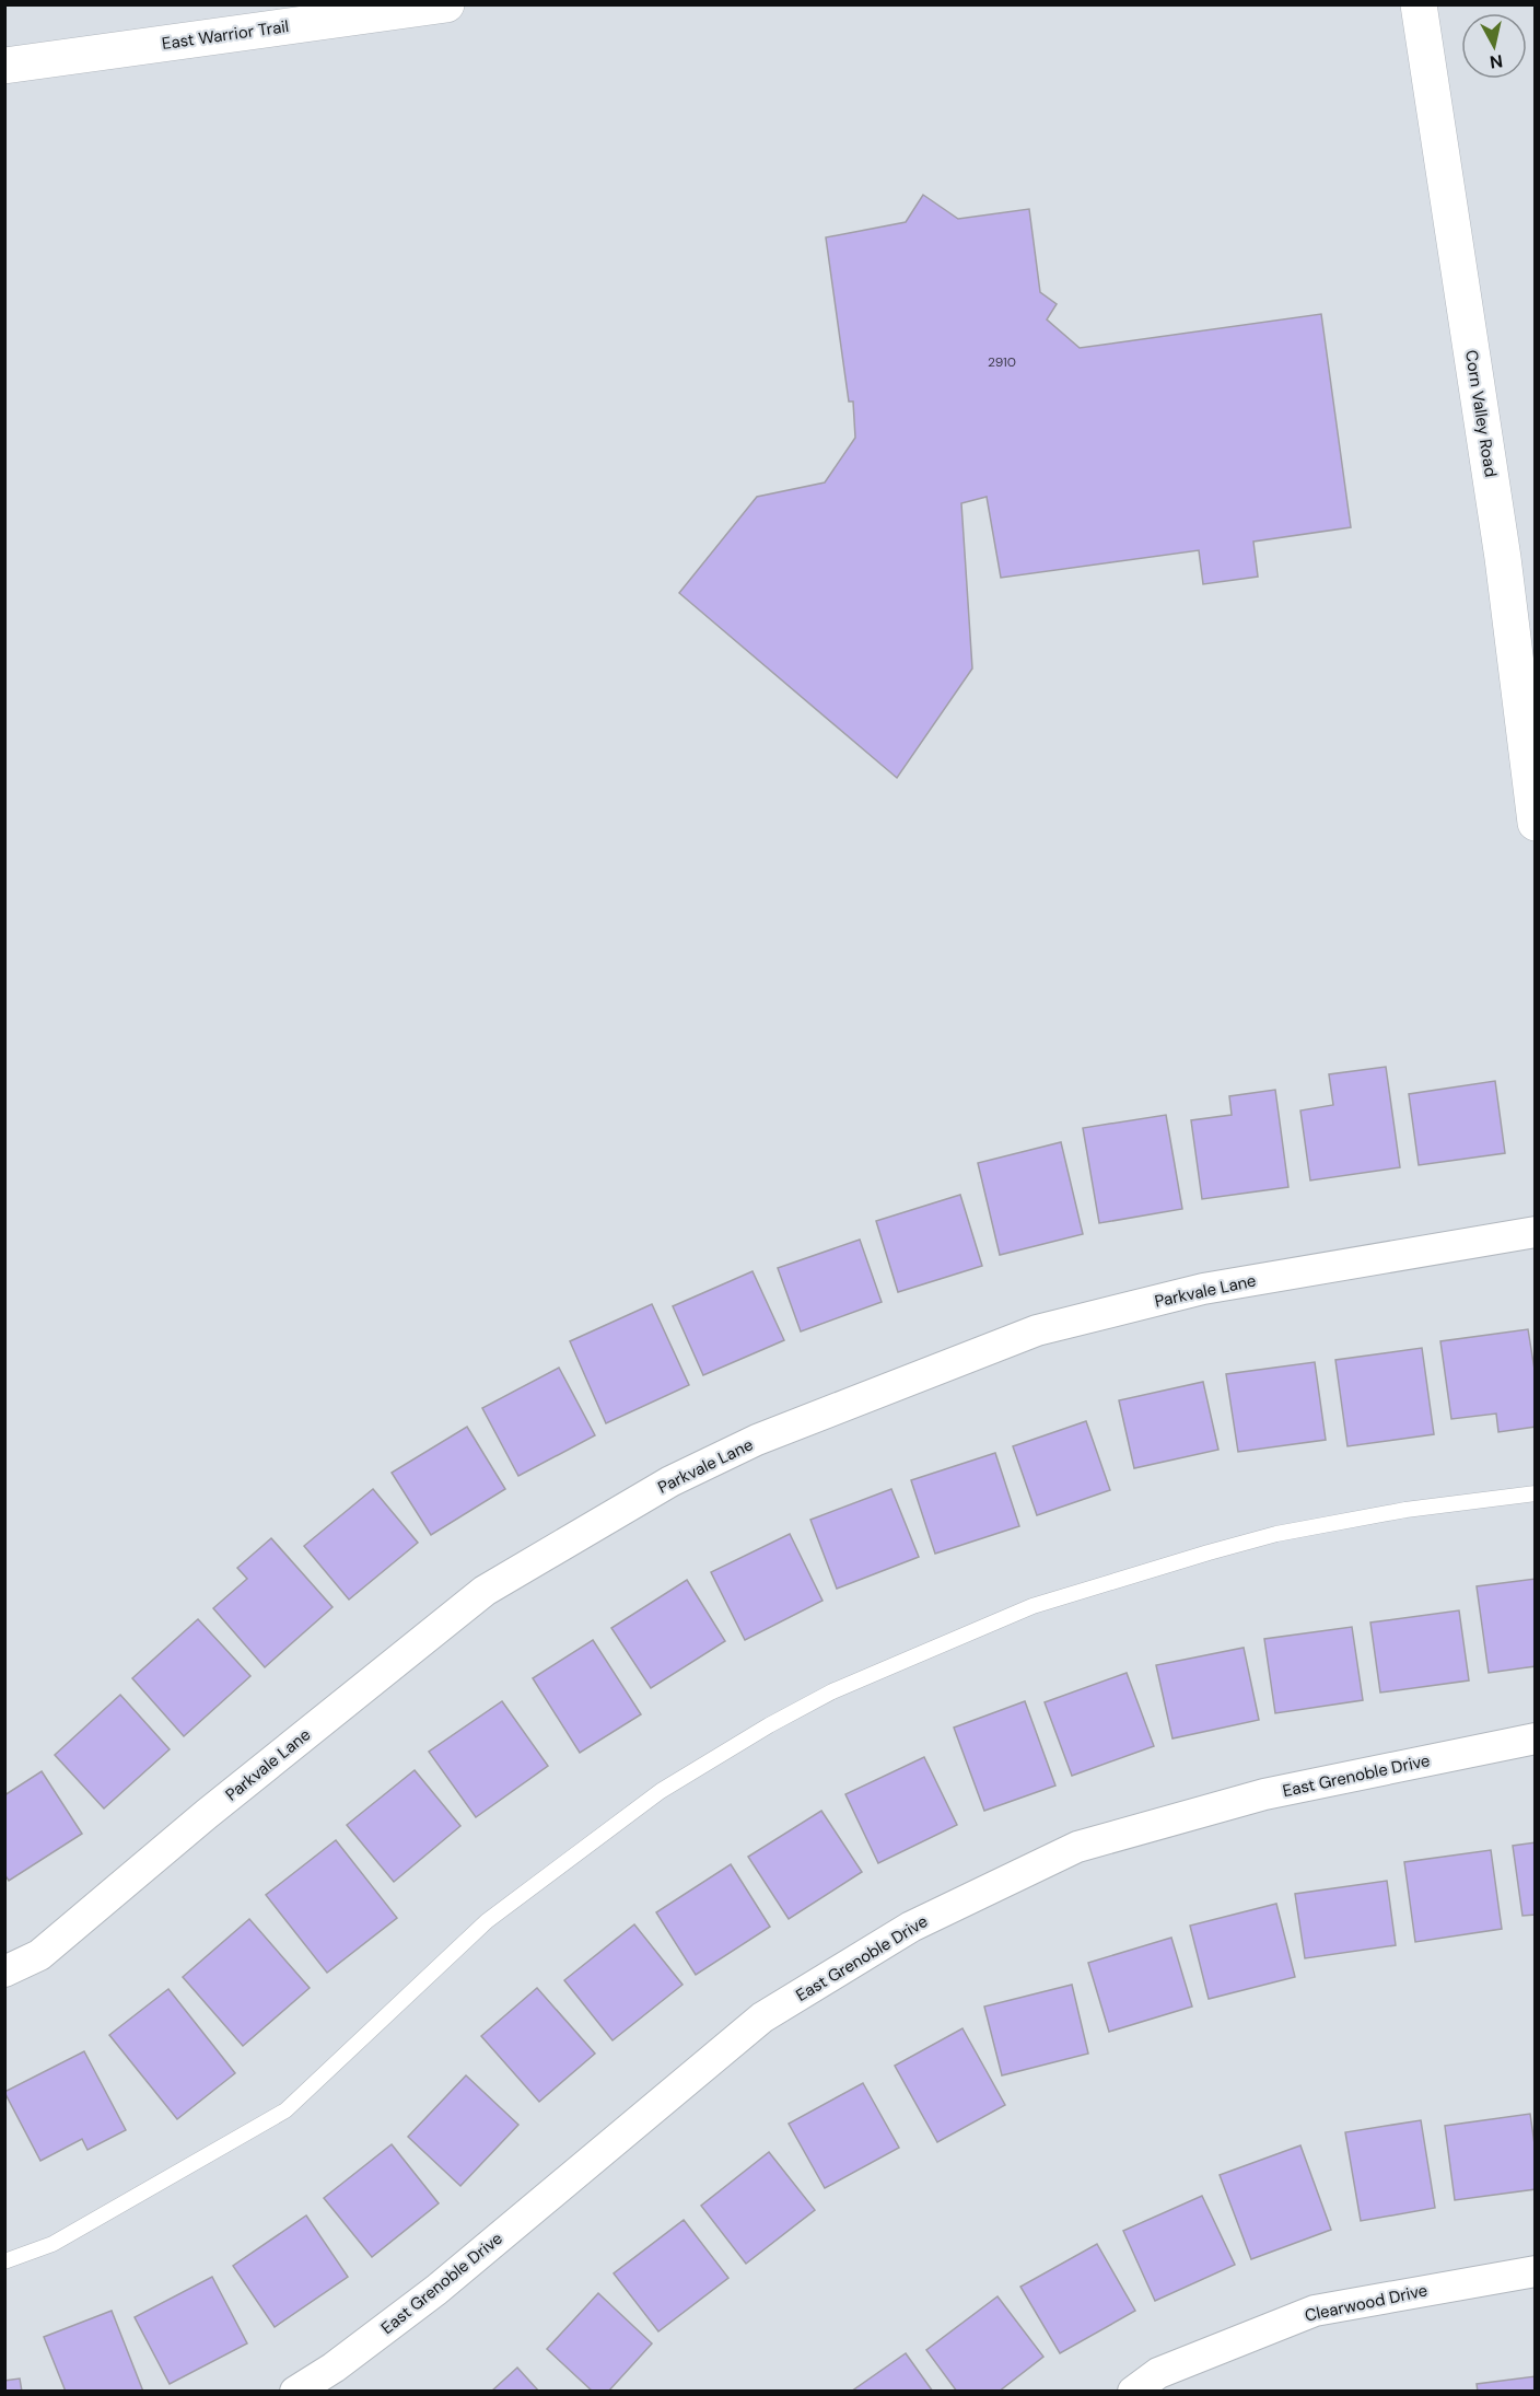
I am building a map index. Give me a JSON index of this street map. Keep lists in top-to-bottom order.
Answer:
{
  "streets": {
    "main road": ["East Warrior Trail", "Corn Valley Road"],
    "street": ["Parkvale Lane", "East Grenoble Drive", "Clearwood Drive"]
  },
  "house_numbers": ["2910"],
  "north": "bottom"
}
